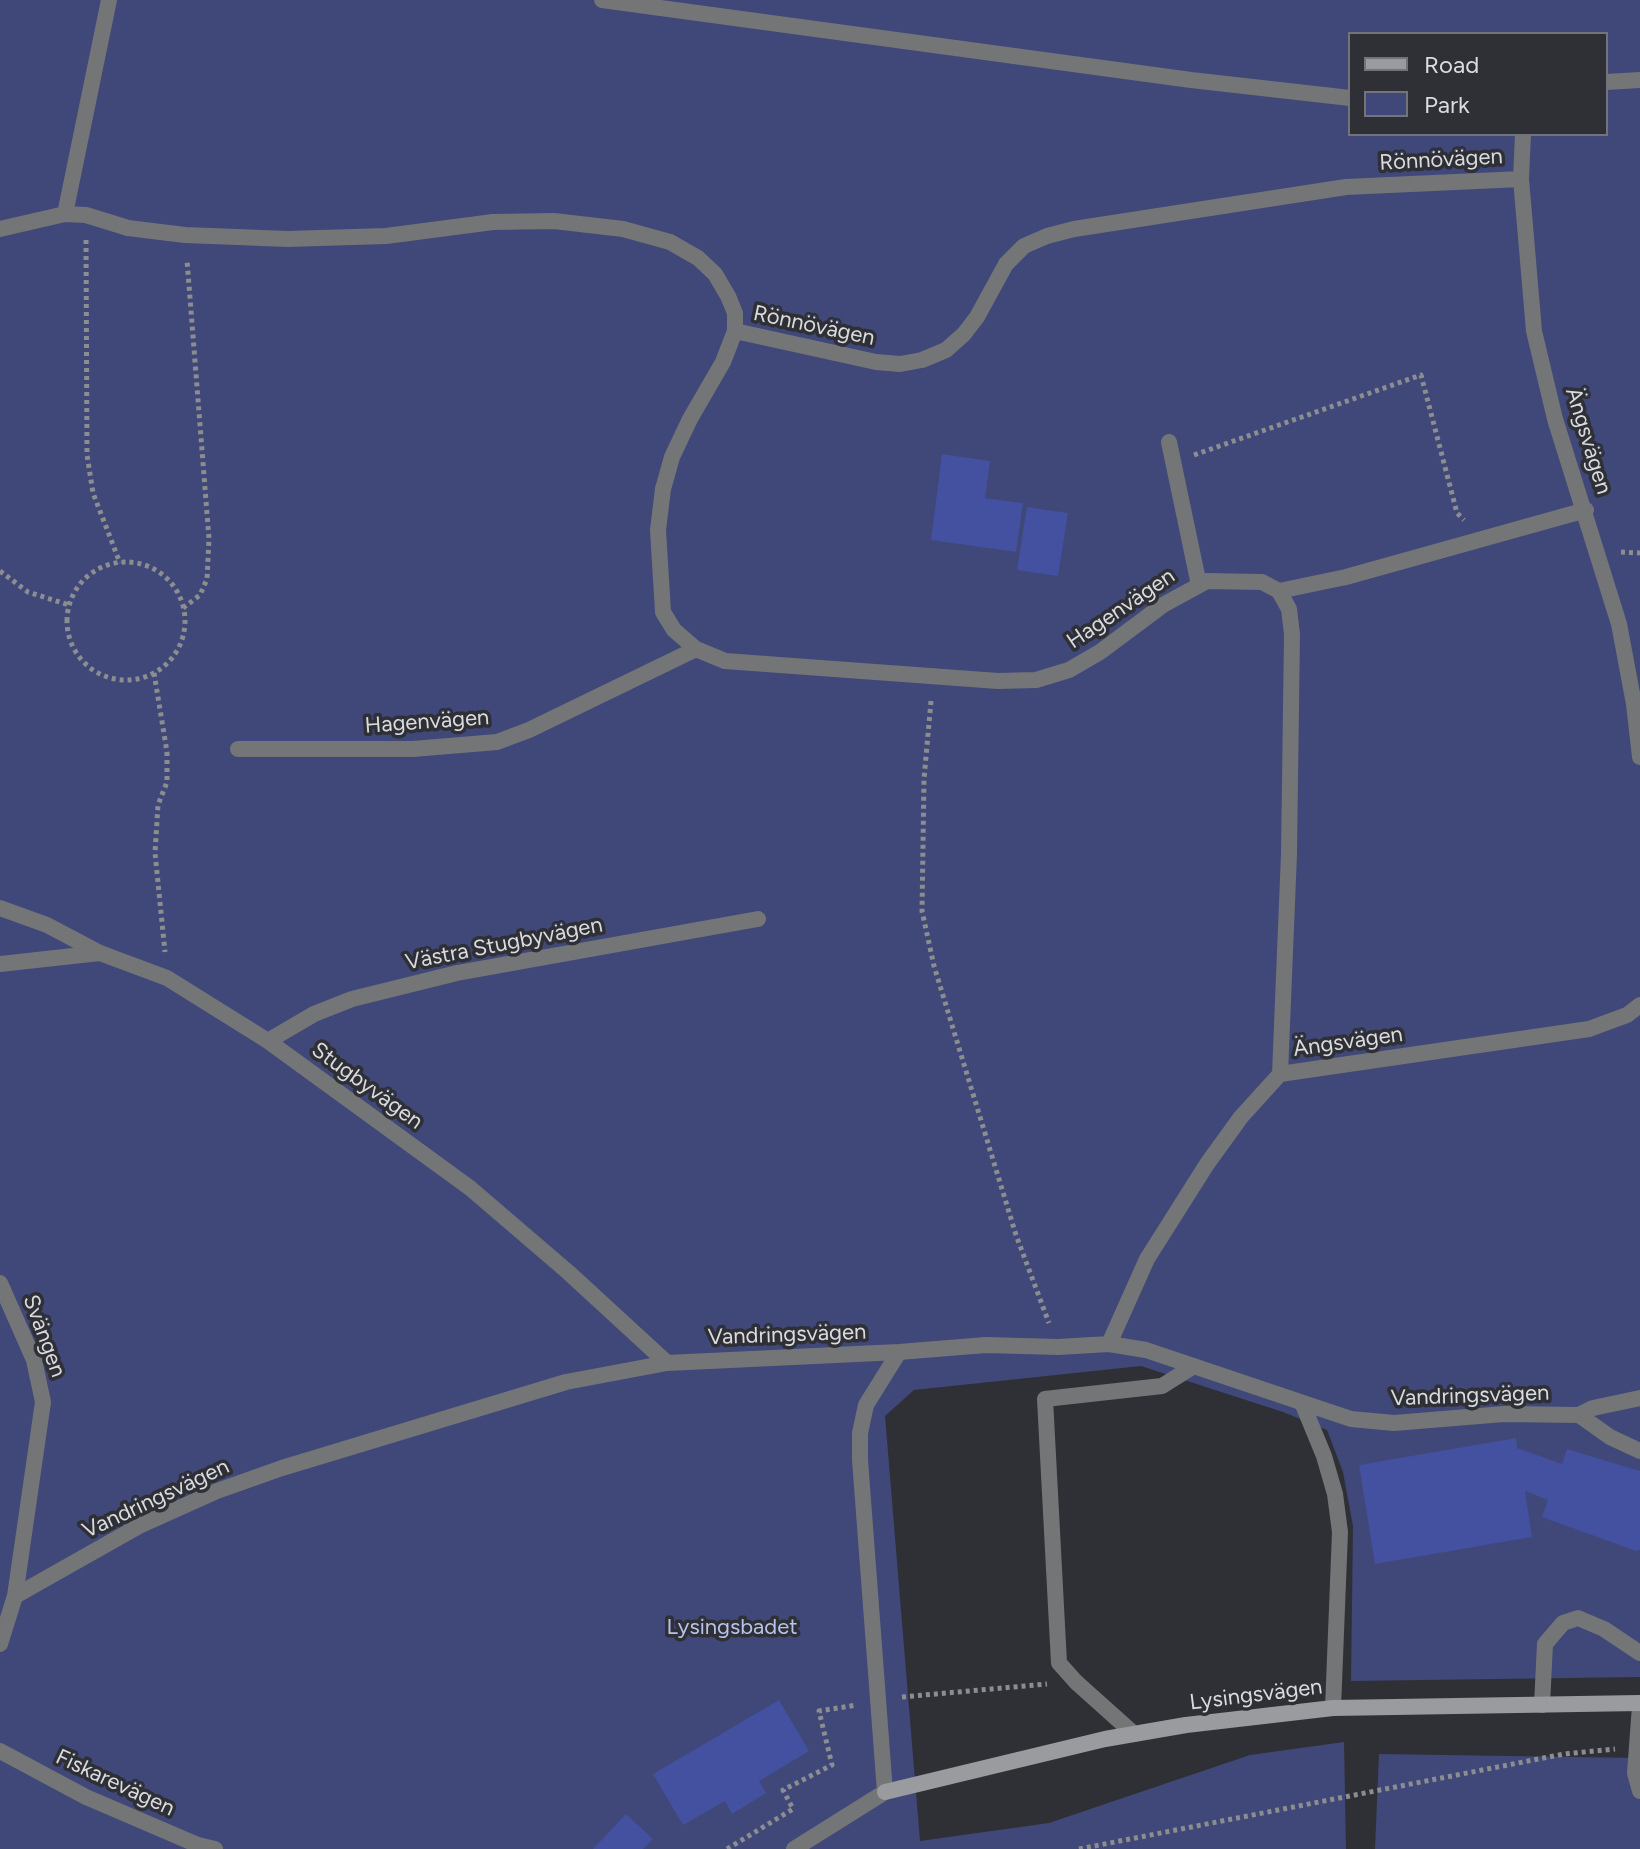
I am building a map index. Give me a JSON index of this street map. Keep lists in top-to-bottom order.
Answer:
{
  "streets": {
    "street": ["Lysingsvägen"],
    "lane": [
      "Rönnövägen",
      "Ängsvägen",
      "Hagenvägen",
      "Västra Stugbyvägen",
      "Stugbyvägen",
      "Vandringsvägen",
      "Svängen",
      "Fiskarevägen"
    ]
  },
  "crossings": [
    ["Rönnövägen", "Ängsvägen"],
    ["Rönnövägen", "Hagenvägen"],
    ["Ängsvägen", "Vandringsvägen"],
    ["Västra Stugbyvägen", "Stugbyvägen"],
    ["Stugbyvägen", "Vandringsvägen"],
    ["Vandringsvägen", "Svängen"]
  ],
  "parks": ["Lysingsbadet"],
  "legend": ["Road", "Park"]
}
